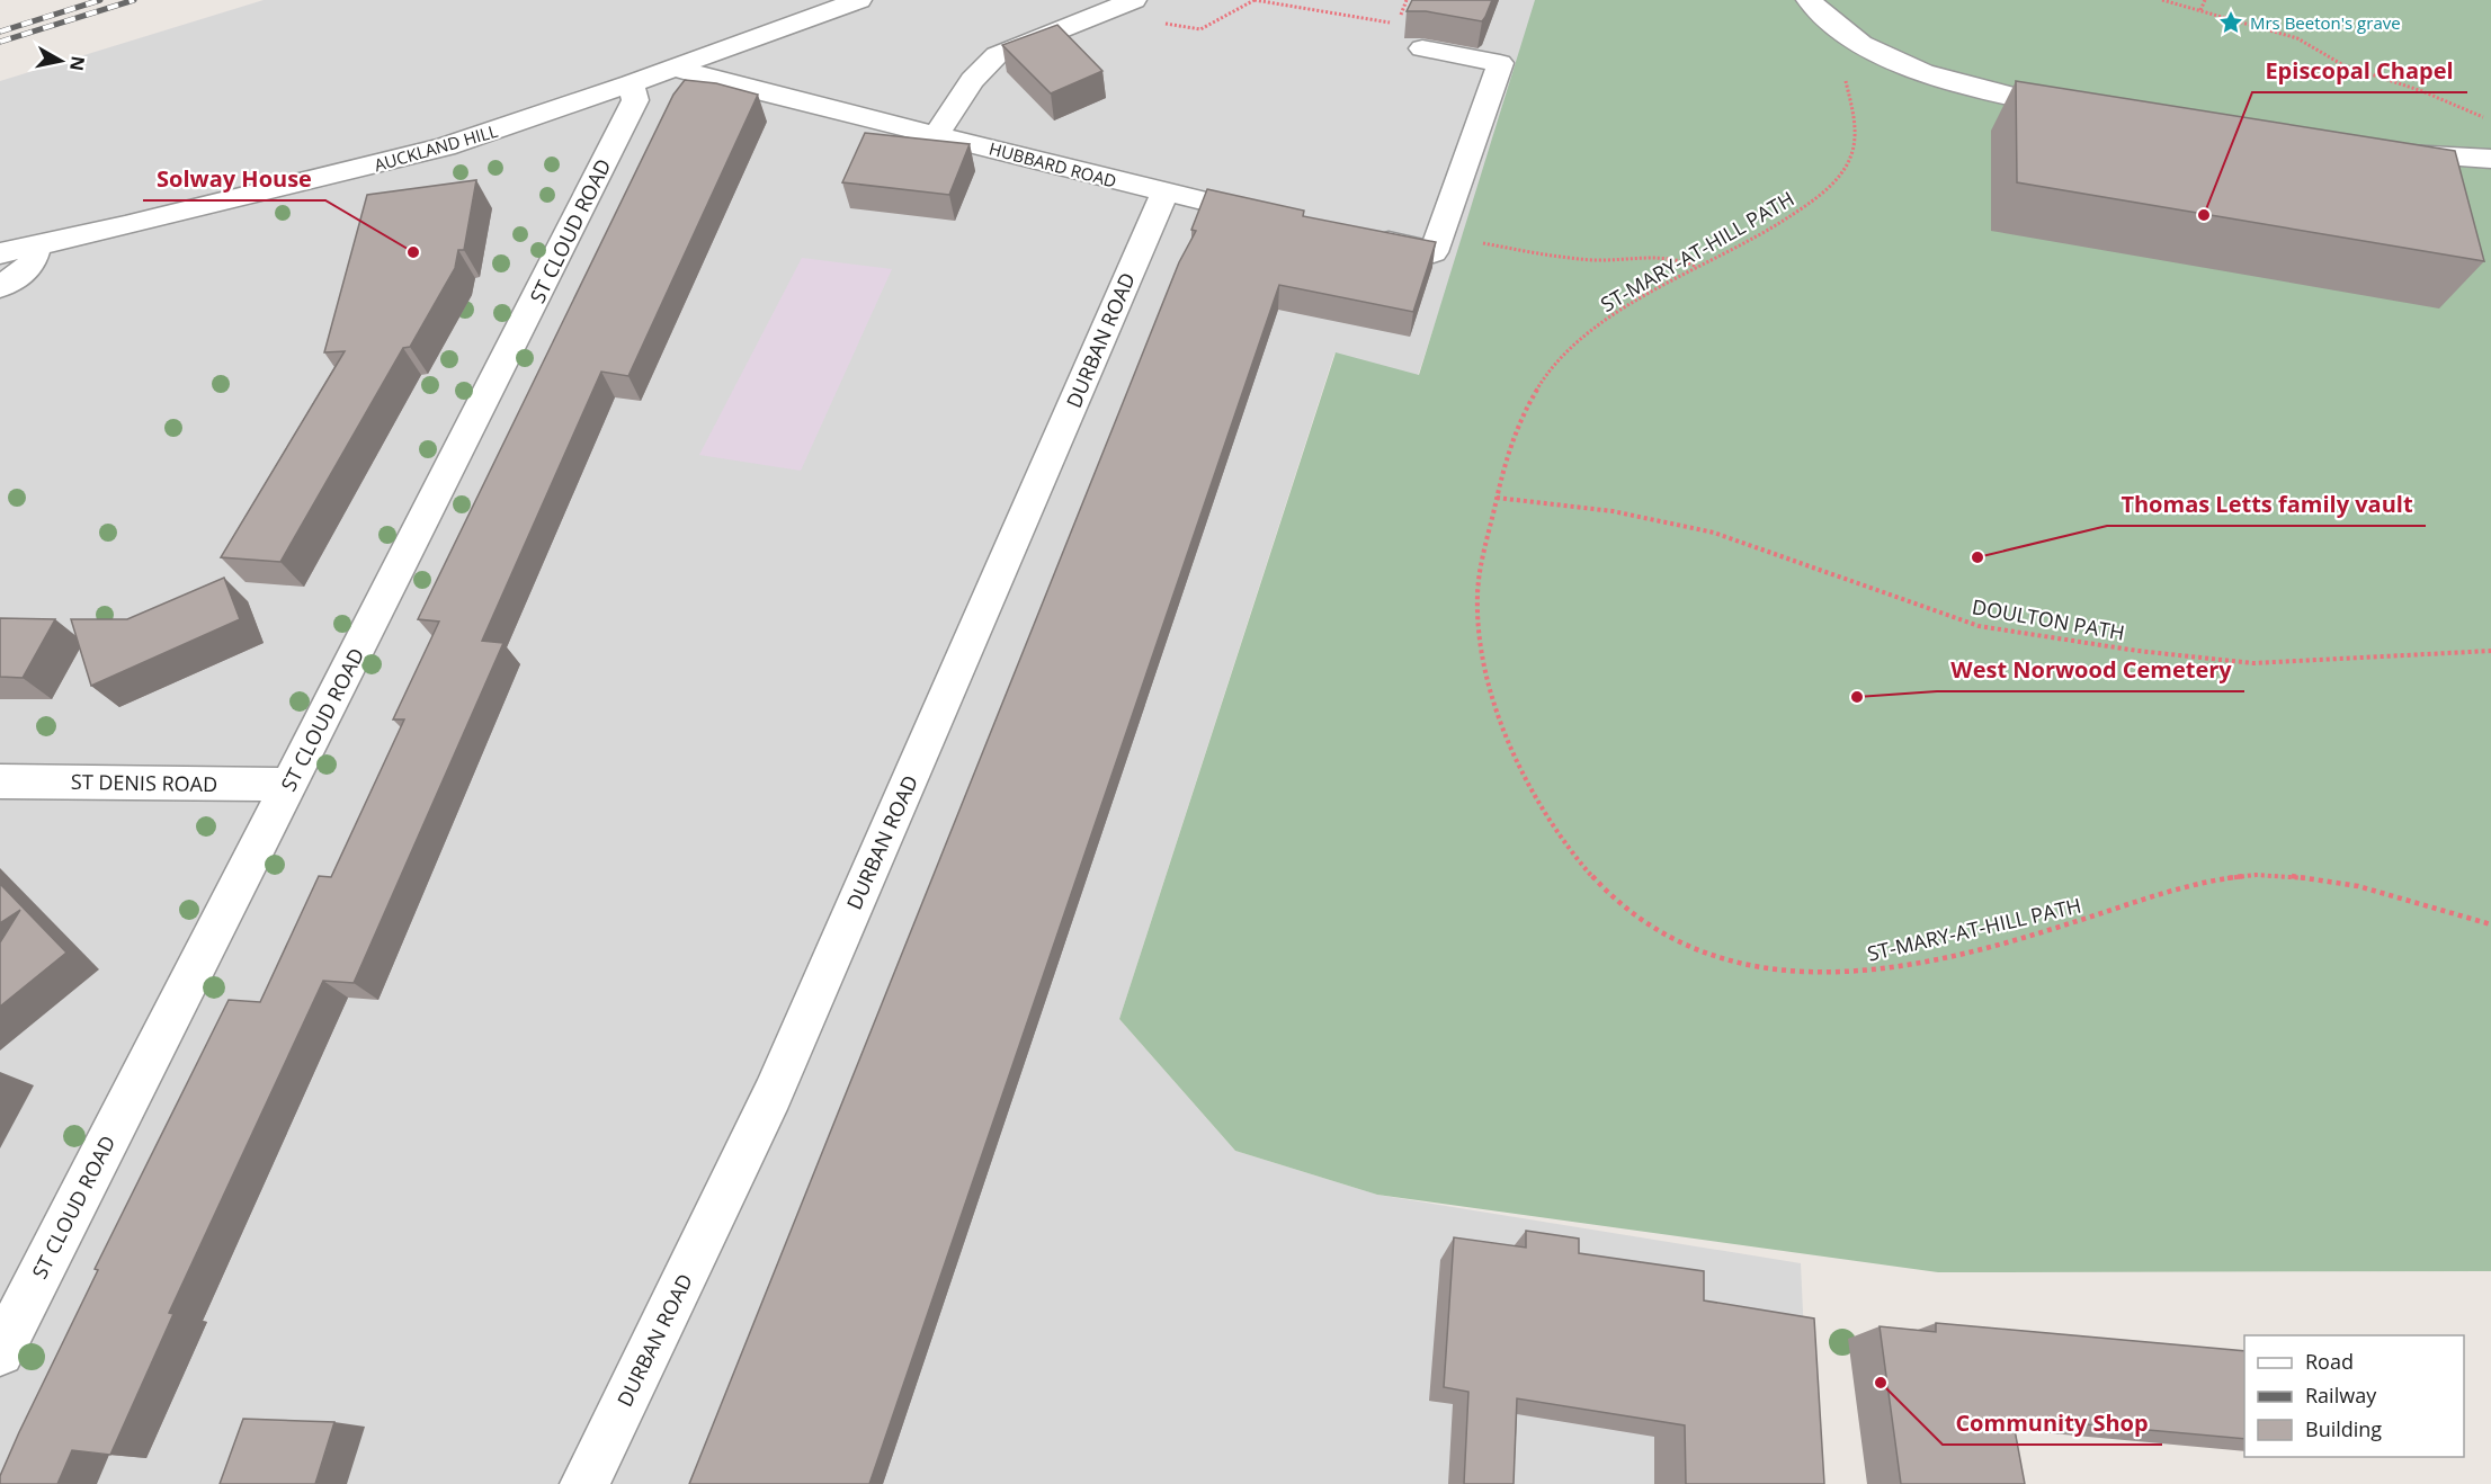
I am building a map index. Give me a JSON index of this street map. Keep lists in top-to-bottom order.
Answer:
{
  "streets": {
    "street": [
      "AUCKLAND HILL",
      "HUBBARD ROAD",
      "ST CLOUD ROAD",
      "DURBAN ROAD",
      "ST DENIS ROAD"
    ],
    "path": ["ST-MARY-AT-HILL PATH", "DOULTON PATH"]
  },
  "crossings": [
    ["AUCKLAND HILL", "HUBBARD ROAD"],
    ["AUCKLAND HILL", "ST CLOUD ROAD"],
    ["HUBBARD ROAD", "DURBAN ROAD"],
    ["ST CLOUD ROAD", "ST DENIS ROAD"],
    ["ST-MARY-AT-HILL PATH", "DOULTON PATH"]
  ],
  "places": {
    "place": ["Mrs Beeton's grave"],
    "other": [
      "Episcopal Chapel",
      "Solway House",
      "Thomas Letts family vault",
      "West Norwood Cemetery",
      "Community Shop"
    ]
  },
  "legend": ["Road", "Railway", "Building"],
  "north": "right"
}
